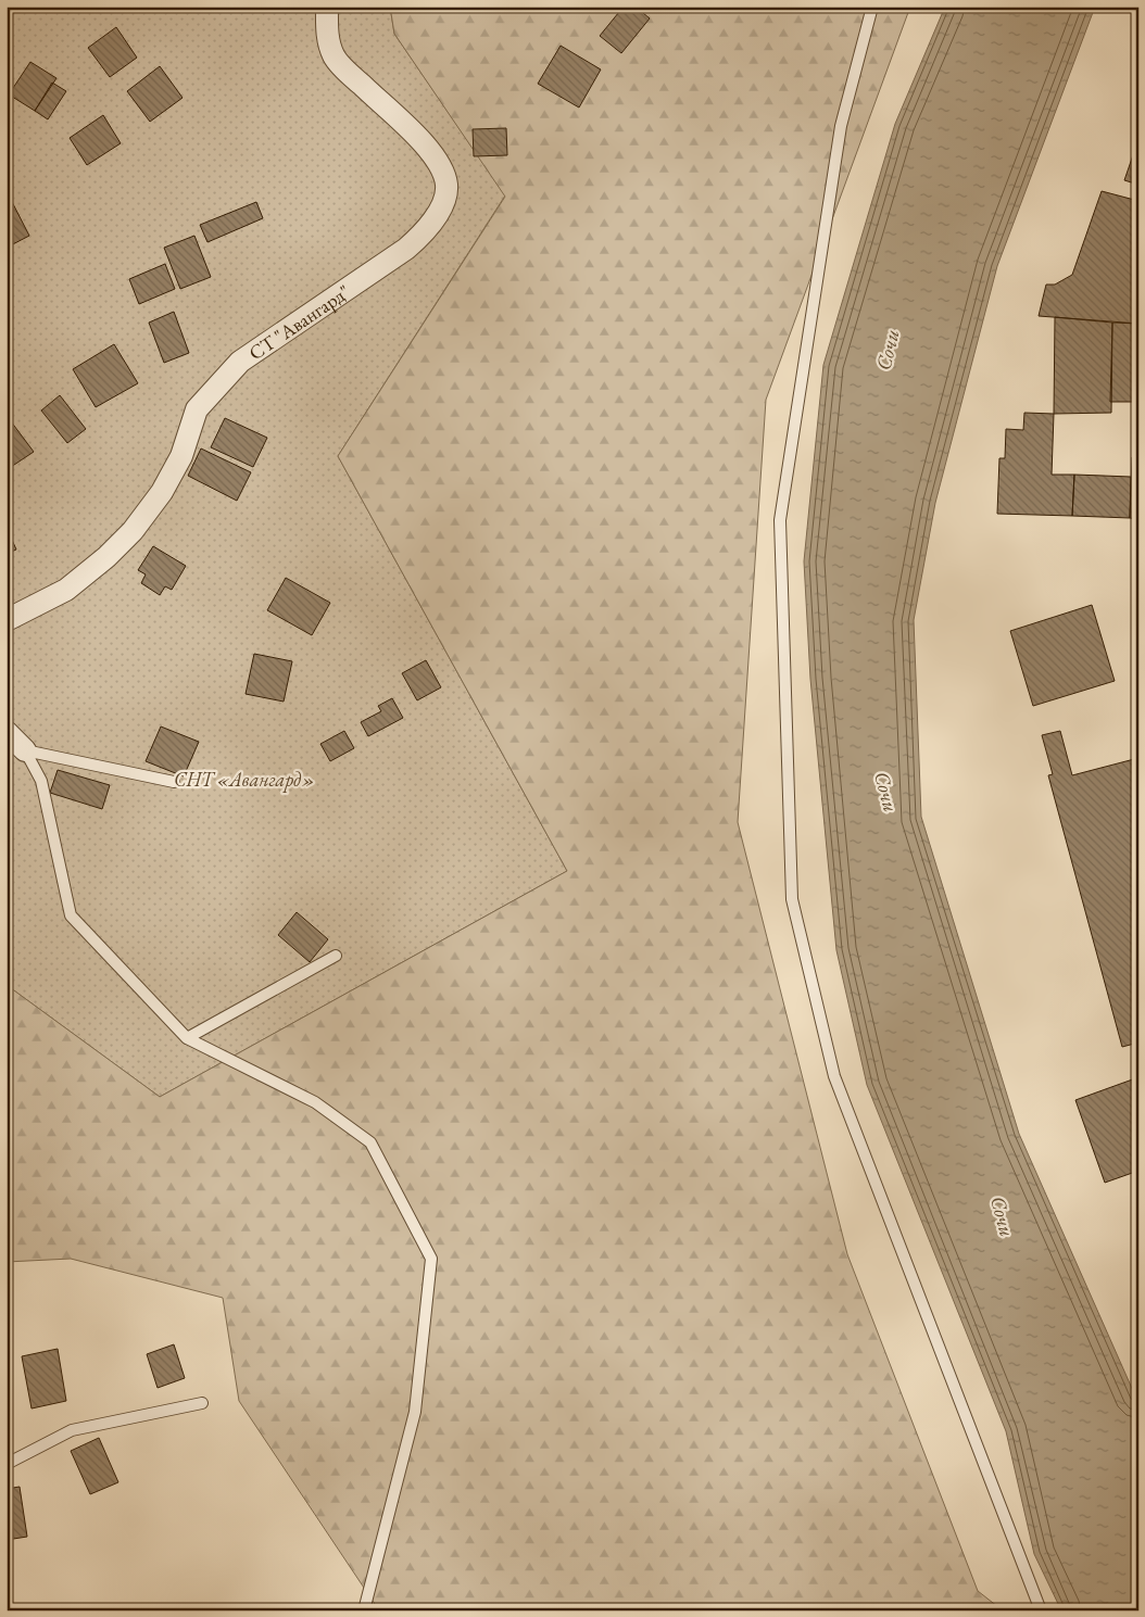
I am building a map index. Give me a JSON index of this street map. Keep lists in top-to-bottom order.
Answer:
{
  "streets": {
    "street": ["СТ \"Авангард\""]
  },
  "water": ["Сочи"],
  "parks": ["СНТ «Авангард»"]
}
